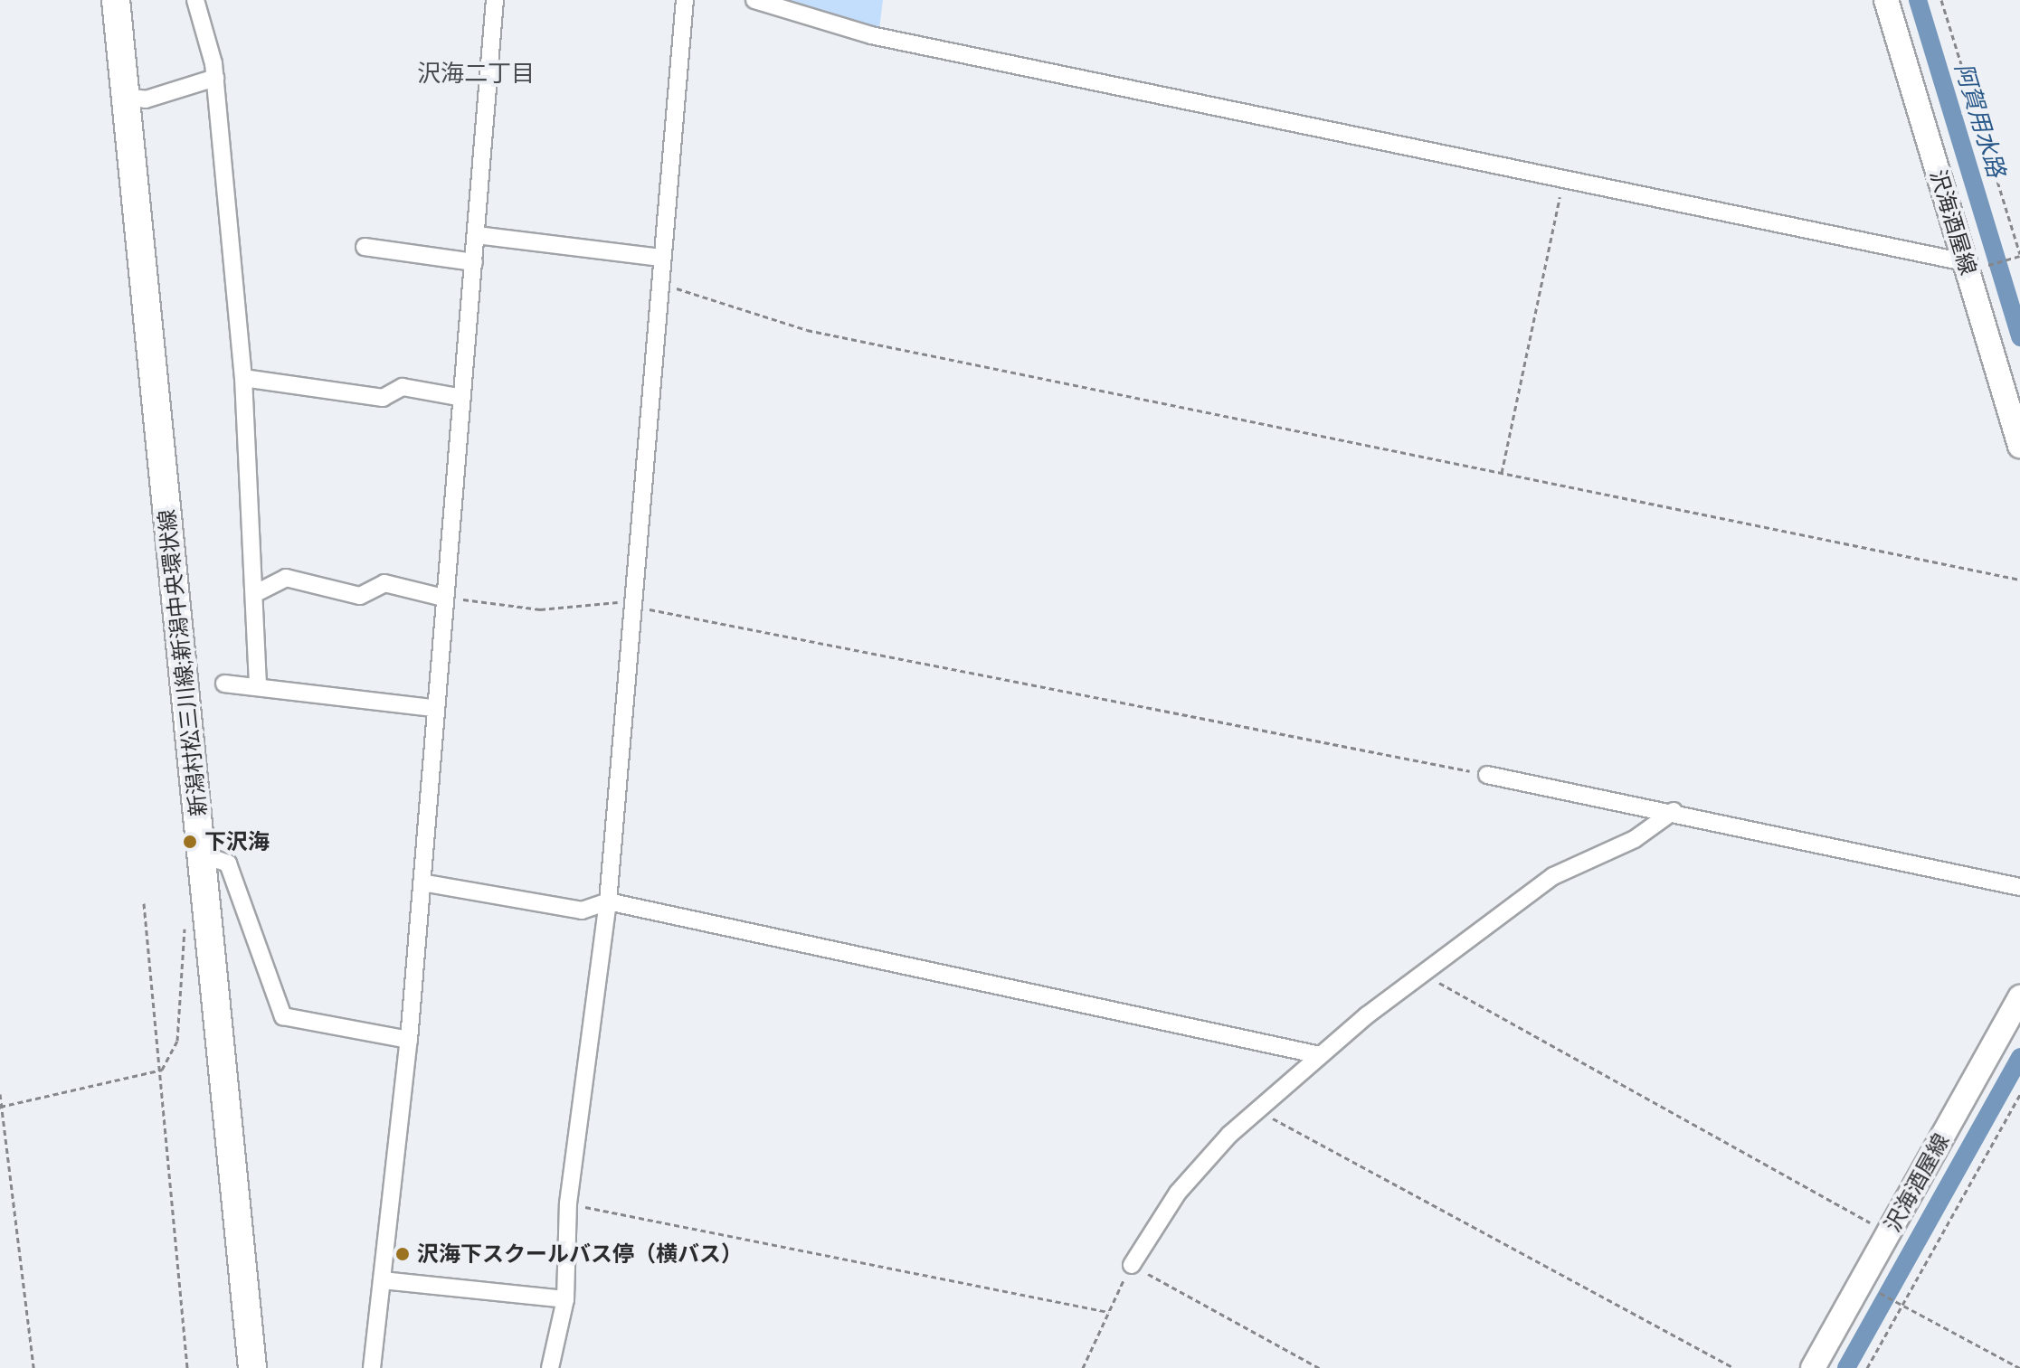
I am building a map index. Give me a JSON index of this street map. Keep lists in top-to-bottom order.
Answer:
{
  "streets": {
    "main road": ["沢海酒屋線", "新潟村松三川線;新潟中央環状線"]
  },
  "districts": ["沢海二丁目"],
  "water": ["阿賀用水路"],
  "places": ["下沢海", "沢海下スクールバス停（横バス）"]
}
